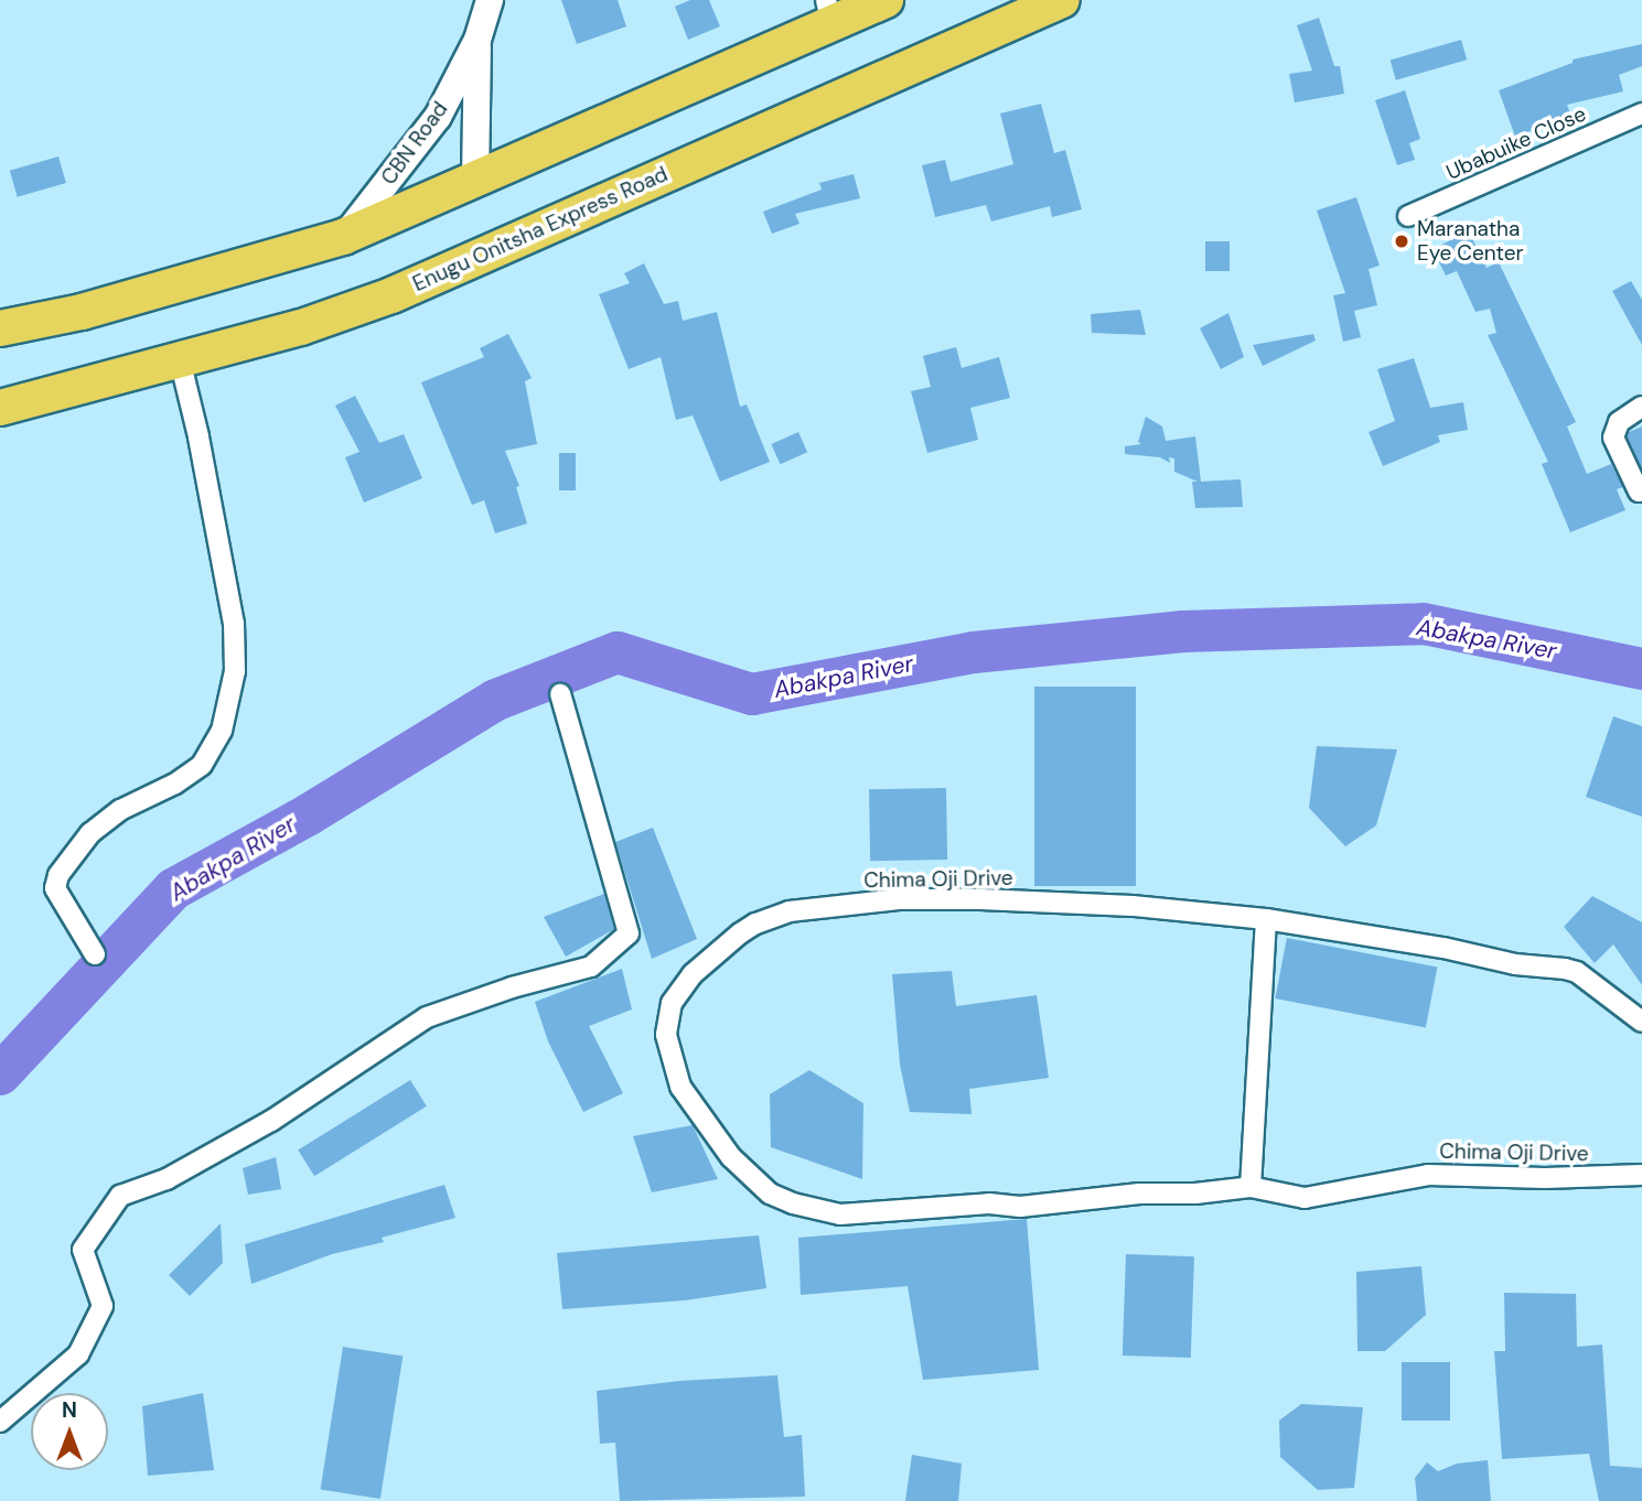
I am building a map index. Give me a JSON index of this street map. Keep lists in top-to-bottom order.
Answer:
{
  "streets": {
    "highway": ["Enugu Onitsha Express Road"],
    "main road": ["CBN Road"],
    "street": ["Ubabuike Close", "Chima Oji Drive"]
  },
  "water": ["Abakpa River"],
  "places": ["Maranatha Eye Center"],
  "north": "top"
}
